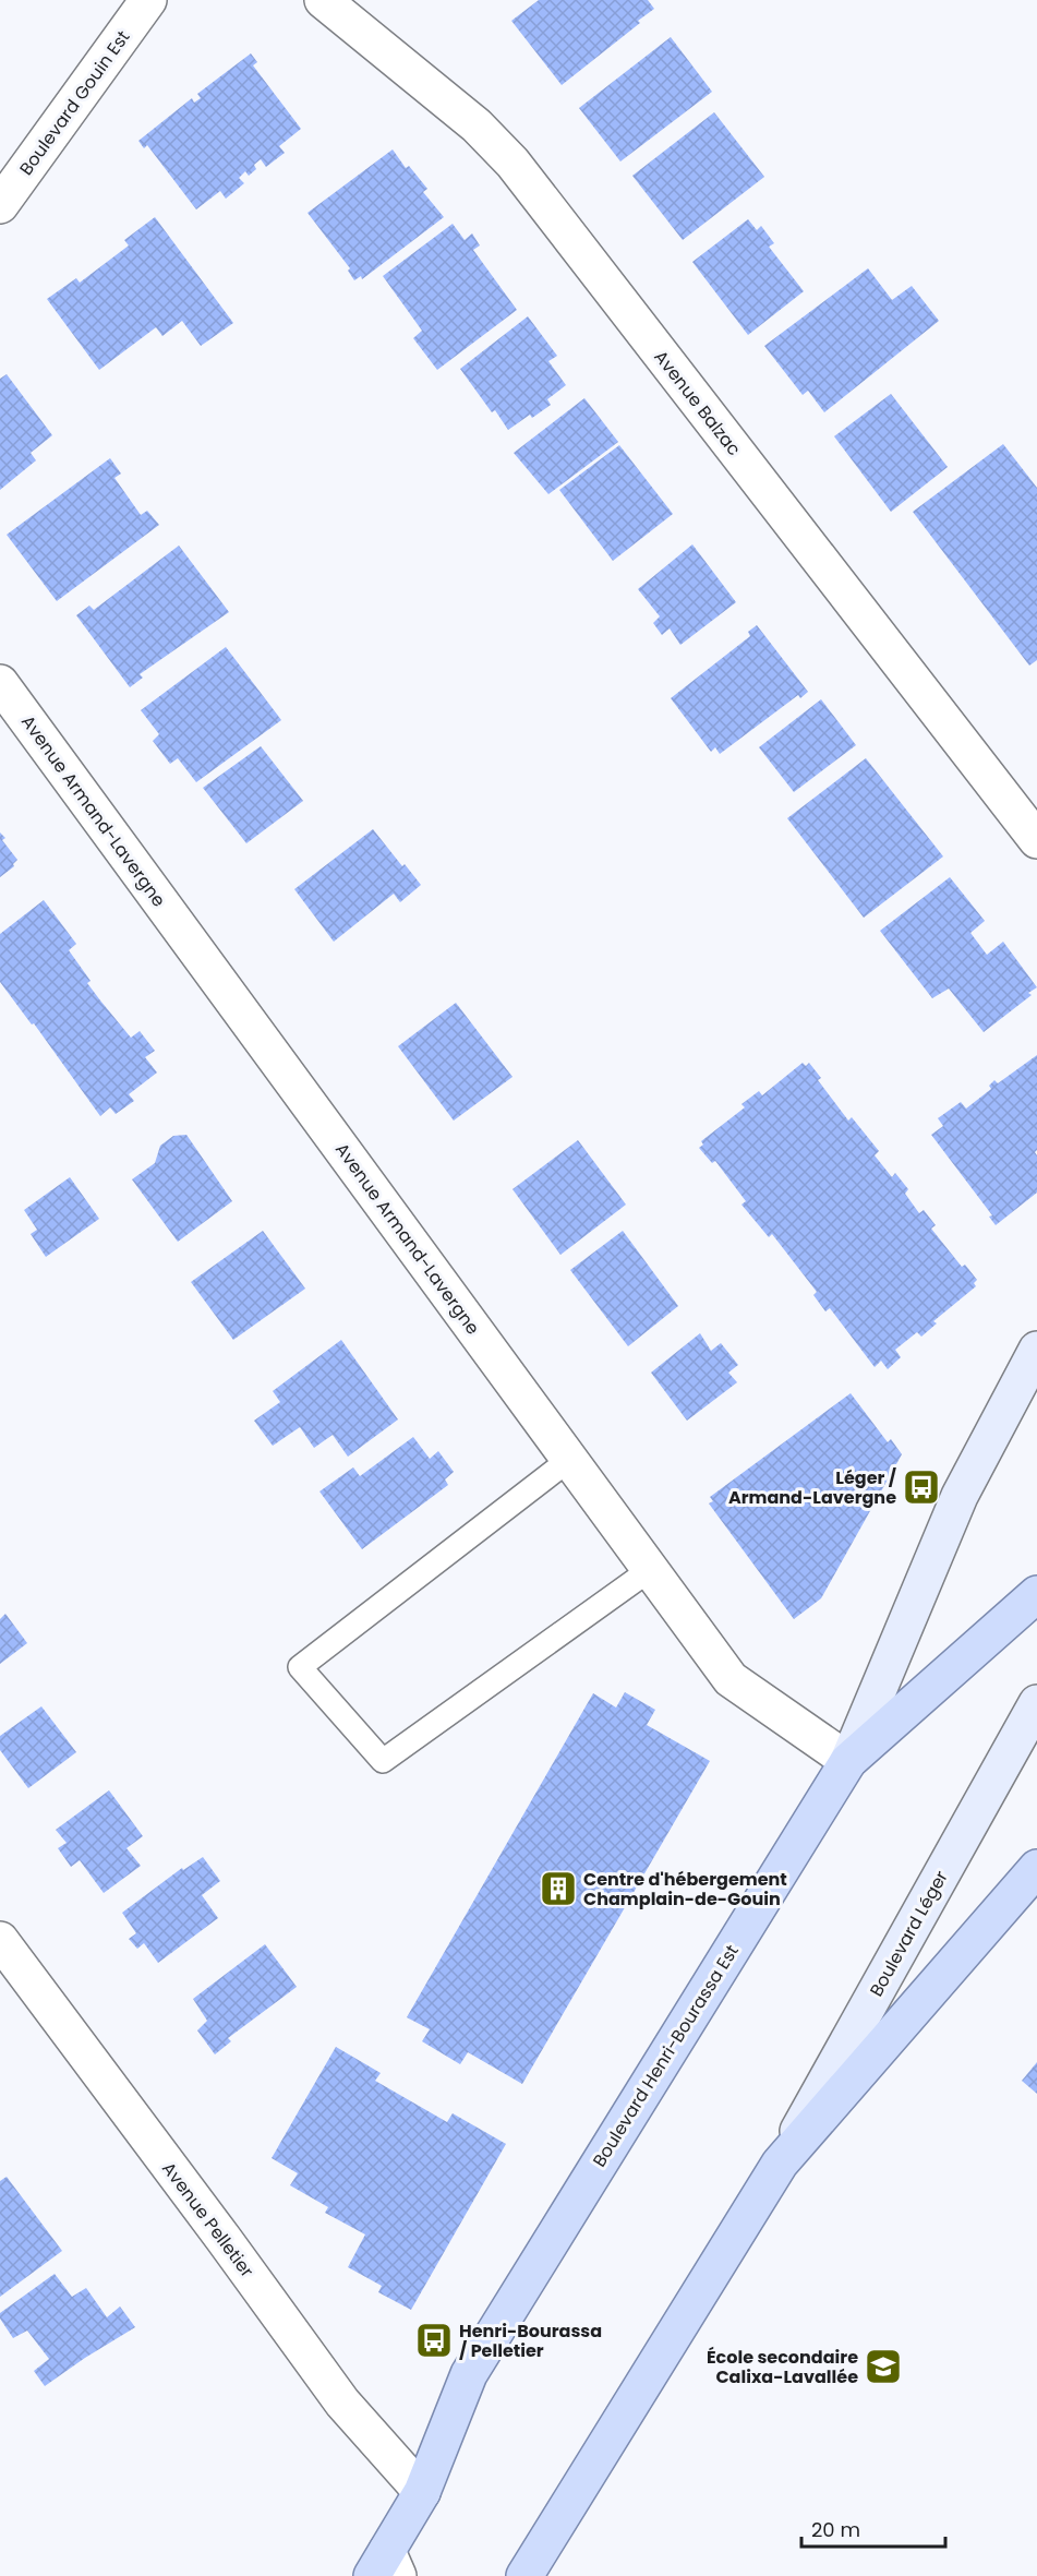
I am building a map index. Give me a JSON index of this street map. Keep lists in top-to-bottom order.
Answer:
{
  "streets": {
    "main road": ["Boulevard Léger", "Boulevard Henri-Bourassa Est"],
    "street": [
      "Boulevard Gouin Est",
      "Avenue Balzac",
      "Avenue Armand-Lavergne",
      "Avenue Pelletier"
    ]
  },
  "crossings": [
    ["Avenue Armand-Lavergne", "Boulevard Henri-Bourassa Est"],
    ["Boulevard Henri-Bourassa Est", "Avenue Pelletier"]
  ],
  "places": {
    "bus stop": ["Léger / Armand-Lavergne", "Henri-Bourassa / Pelletier"],
    "building": ["Centre d'hébergement Champlain-de-Gouin"],
    "school or university": ["École secondaire Calixa-Lavallée"]
  },
  "scale_bar": "20 m"
}
